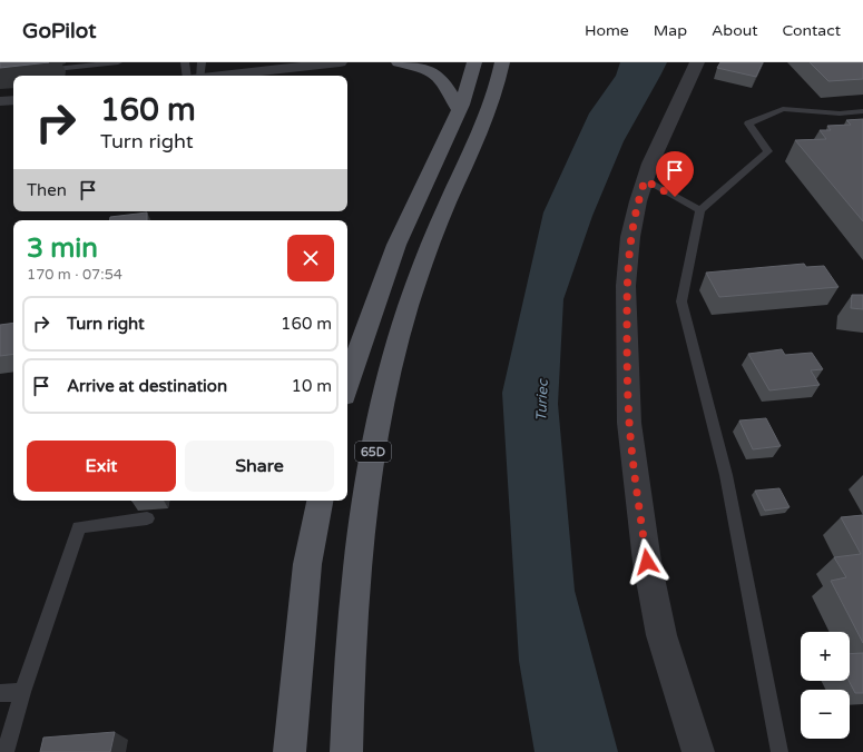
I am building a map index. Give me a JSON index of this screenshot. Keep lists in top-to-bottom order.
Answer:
{
  "streets": {
    "main road": ["65D"]
  },
  "water": ["Turiec"],
  "page": {
    "header": "GoPilot",
    "nav": [
      "Home",
      "Map",
      "About",
      "Contact"
    ],
    "turn": ["160 m", "Turn right"],
    "then": "Then",
    "heading": ["3 min", "170 m · 07:54"],
    "list": [
      {
        "name": "Turn right",
        "value": "160 m"
      },
      {
        "name": "Arrive at destination",
        "value": "10 m"
      }
    ],
    "buttons": ["Exit", "Share"],
    "map_buttons": ["+", "−"]
  }
}
